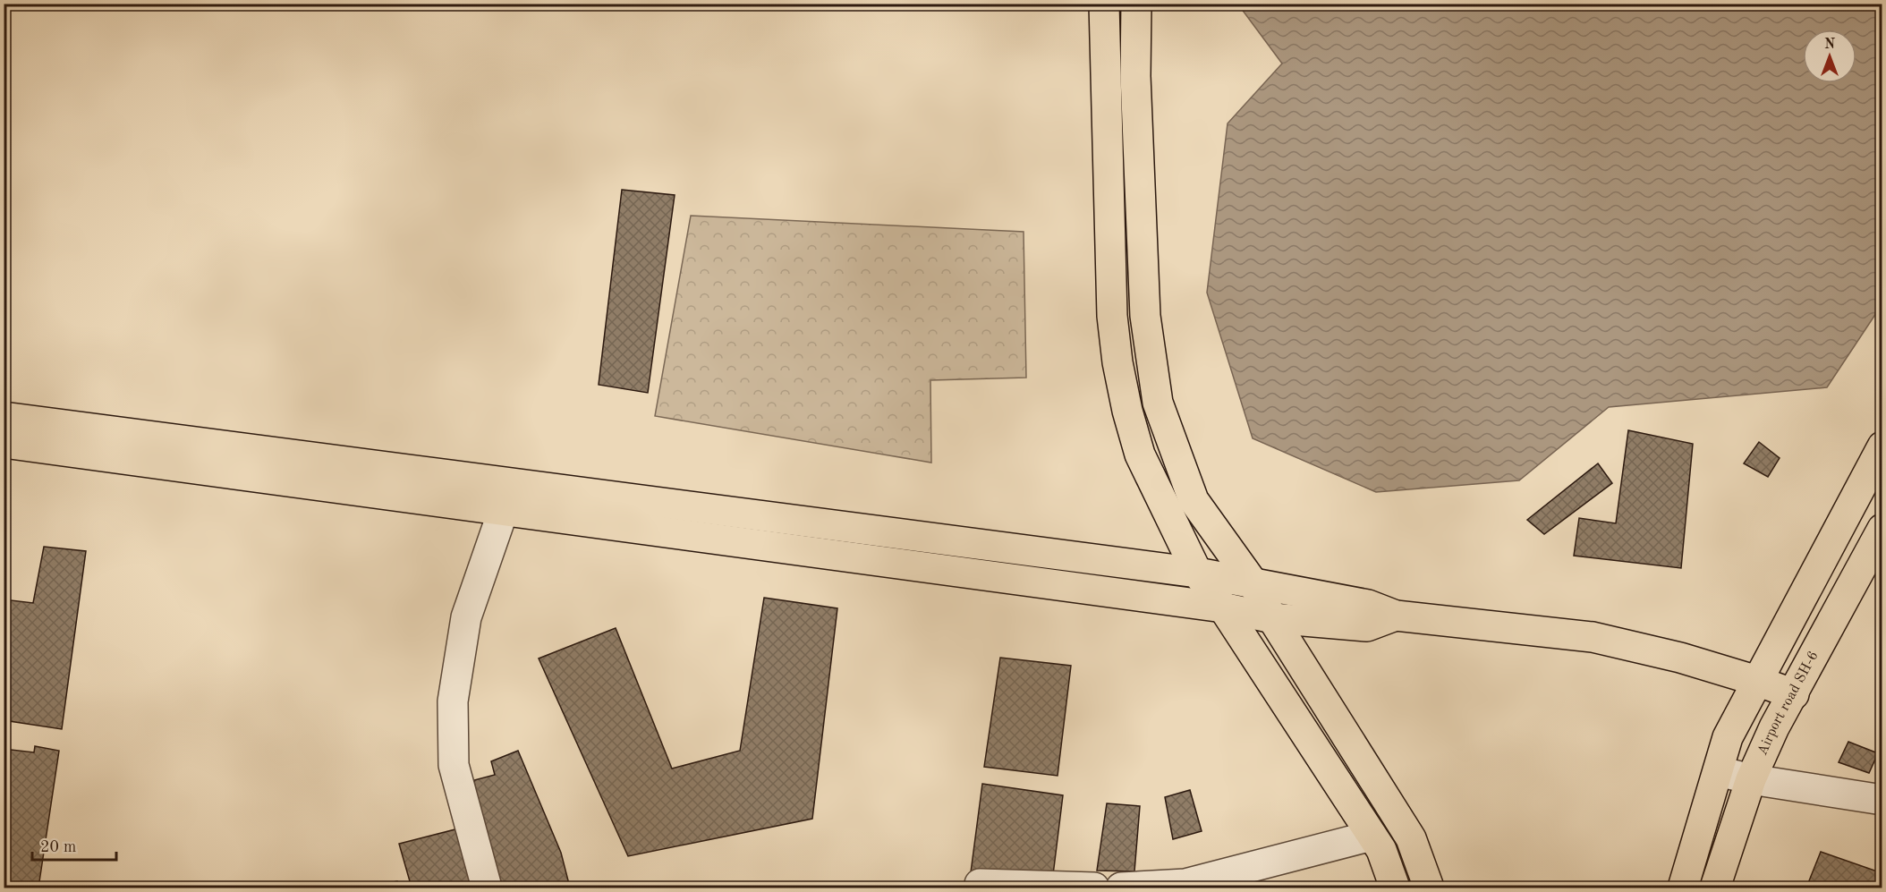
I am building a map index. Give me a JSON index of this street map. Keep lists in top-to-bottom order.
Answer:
{
  "streets": {
    "main road": ["Airport road SH-6"]
  },
  "scale_bar": "20 m",
  "north": "top"
}
